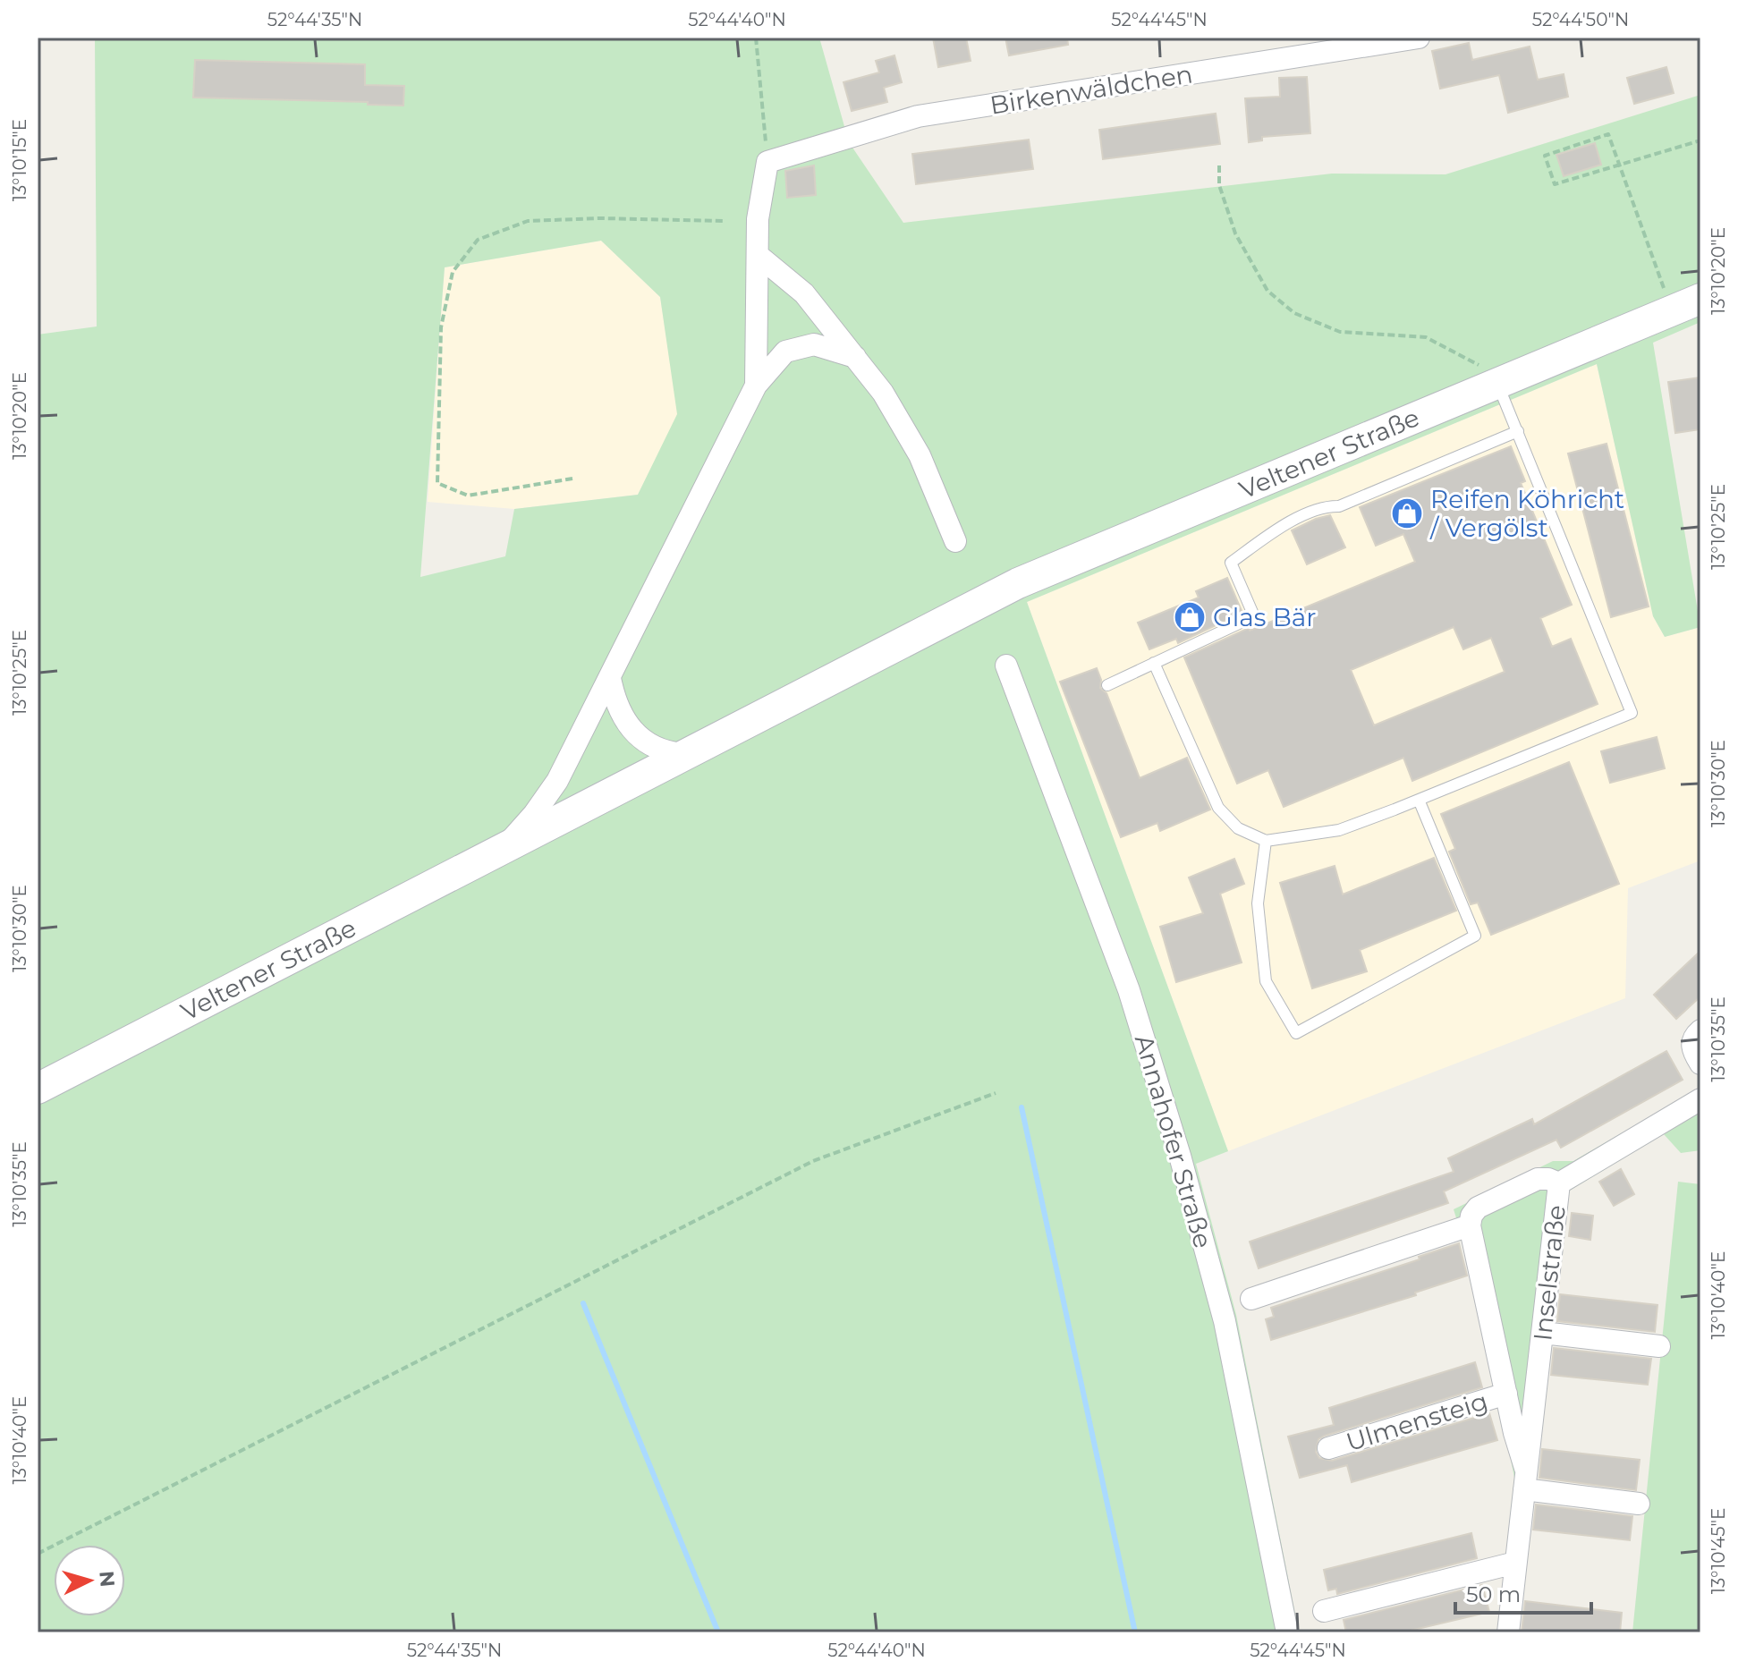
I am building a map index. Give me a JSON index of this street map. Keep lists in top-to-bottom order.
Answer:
{
  "streets": {
    "main road": ["Veltener Straße"],
    "street": [
      "Birkenwäldchen",
      "Annahofer Straße",
      "Inselstraße",
      "Ulmensteig"
    ]
  },
  "crossings": [
    ["Inselstraße", "Ulmensteig"]
  ],
  "places": {
    "shop": ["Reifen Köhricht / Vergölst", "Glas Bär"]
  },
  "scale_bar": "50 m",
  "north": "right",
  "coordinates": [
    "52°44'35\"N",
    "52°44'40\"N",
    "52°44'45\"N",
    "52°44'50\"N",
    "13°10'15\"E",
    "13°10'20\"E",
    "13°10'25\"E",
    "13°10'30\"E",
    "13°10'35\"E",
    "13°10'40\"E",
    "13°10'45\"E"
  ]
}
